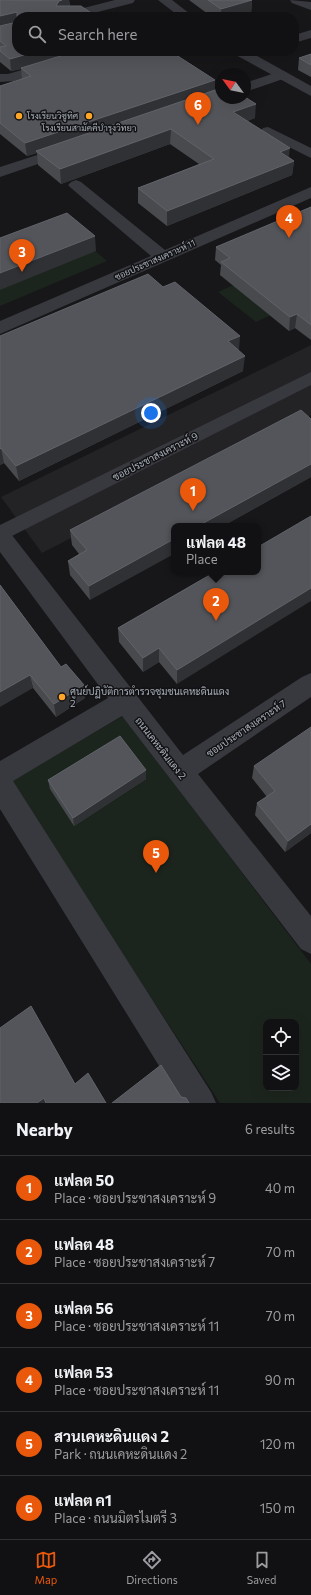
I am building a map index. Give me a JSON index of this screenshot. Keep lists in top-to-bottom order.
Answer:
{
  "streets": {
    "street": [
      "ซอยประชาสงเคราะห์ 11",
      "ซอยประชาสงเคราะห์ 9",
      "ซอยประชาสงเคราะห์ 7",
      "ถนนเคหะดินแดง 2"
    ]
  },
  "crossings": [
    ["ซอยประชาสงเคราะห์ 9", "ถนนเคหะดินแดง 2"],
    ["ซอยประชาสงเคราะห์ 7", "ถนนเคหะดินแดง 2"]
  ],
  "places": ["โรงเรียนวิชูทิศ", "โรงเรียนสามัคคีบํารุงวิทยา", "ศูนย์ปฏิบัติการตำรวจชุมชนเคหะดินแดง 2"],
  "north": "top left",
  "page": {
    "search": "Search here",
    "pins": [
      "6",
      "4",
      "3",
      "1",
      "2",
      "5"
    ],
    "popup": ["แฟลต 48", "Place"],
    "heading": ["Nearby", "6 results"],
    "list": [
      {
        "mark": "1",
        "name": "แฟลต 50",
        "note": "Place · ซอยประชาสงเคราะห์ 9",
        "value": "40 m"
      },
      {
        "mark": "2",
        "name": "แฟลต 48",
        "note": "Place · ซอยประชาสงเคราะห์ 7",
        "value": "70 m"
      },
      {
        "mark": "3",
        "name": "แฟลต 56",
        "note": "Place · ซอยประชาสงเคราะห์ 11",
        "value": "70 m"
      },
      {
        "mark": "4",
        "name": "แฟลต 53",
        "note": "Place · ซอยประชาสงเคราะห์ 11",
        "value": "90 m"
      },
      {
        "mark": "5",
        "name": "สวนเคหะดินแดง 2",
        "note": "Park · ถนนเคหะดินแดง 2",
        "value": "120 m"
      },
      {
        "mark": "6",
        "name": "แฟลต ค1",
        "note": "Place · ถนนมิตรไมตรี 3",
        "value": "150 m"
      }
    ],
    "nav": ["Map", "Directions", "Saved"]
  }
}
